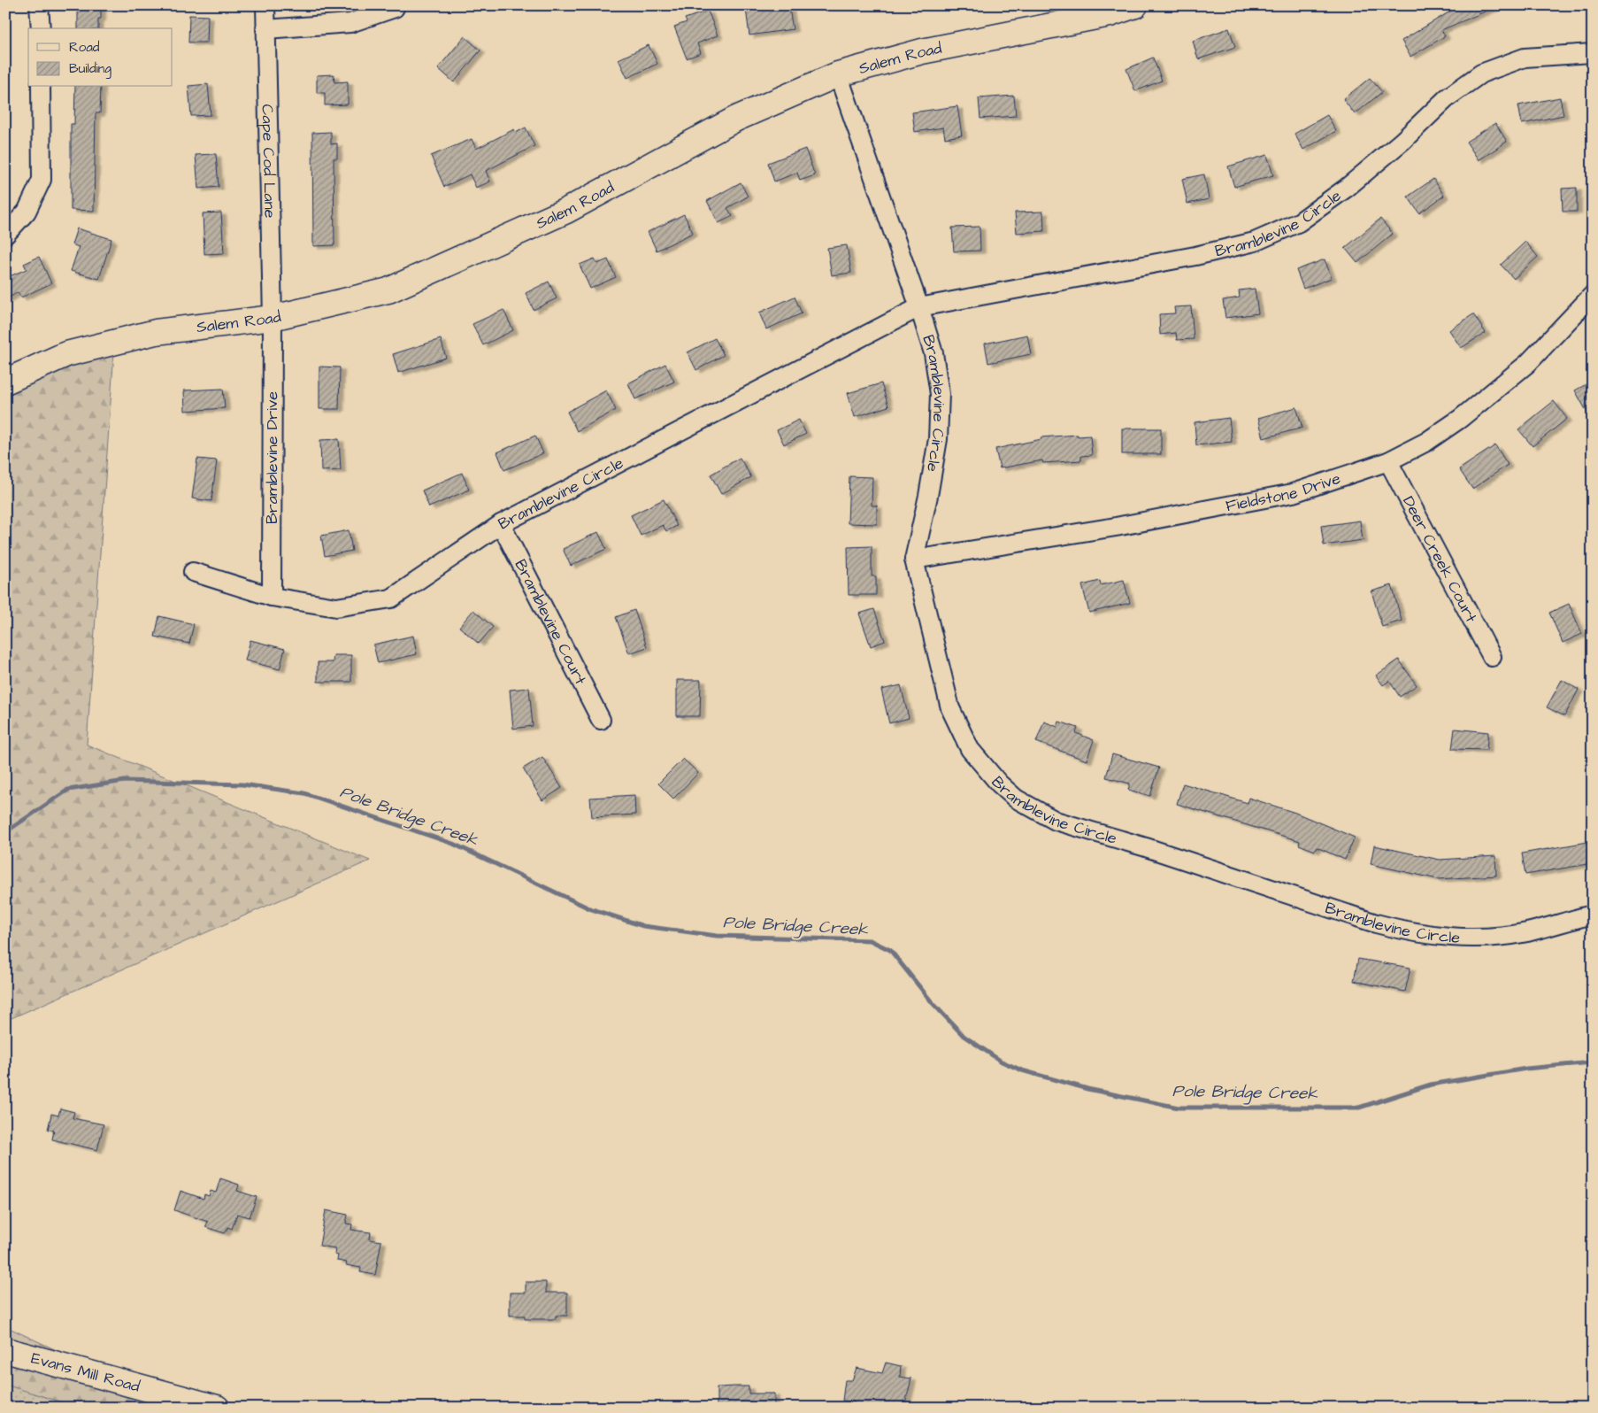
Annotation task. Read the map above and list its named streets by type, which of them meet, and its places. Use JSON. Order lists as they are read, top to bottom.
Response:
{
  "streets": {
    "street": [
      "Salem Road",
      "Cape Cod Lane",
      "Bramblevine Circle",
      "Bramblevine Drive",
      "Fieldstone Drive",
      "Deer Creek Court",
      "Bramblevine Court",
      "Evans Mill Road"
    ]
  },
  "crossings": [
    ["Salem Road", "Cape Cod Lane"],
    ["Salem Road", "Bramblevine Circle"],
    ["Salem Road", "Bramblevine Drive"],
    ["Cape Cod Lane", "Bramblevine Drive"],
    ["Bramblevine Circle", "Bramblevine Drive"],
    ["Bramblevine Circle", "Fieldstone Drive"],
    ["Bramblevine Circle", "Bramblevine Court"],
    ["Fieldstone Drive", "Deer Creek Court"]
  ],
  "water": ["Pole Bridge Creek"],
  "legend": ["Road", "Building"]
}
